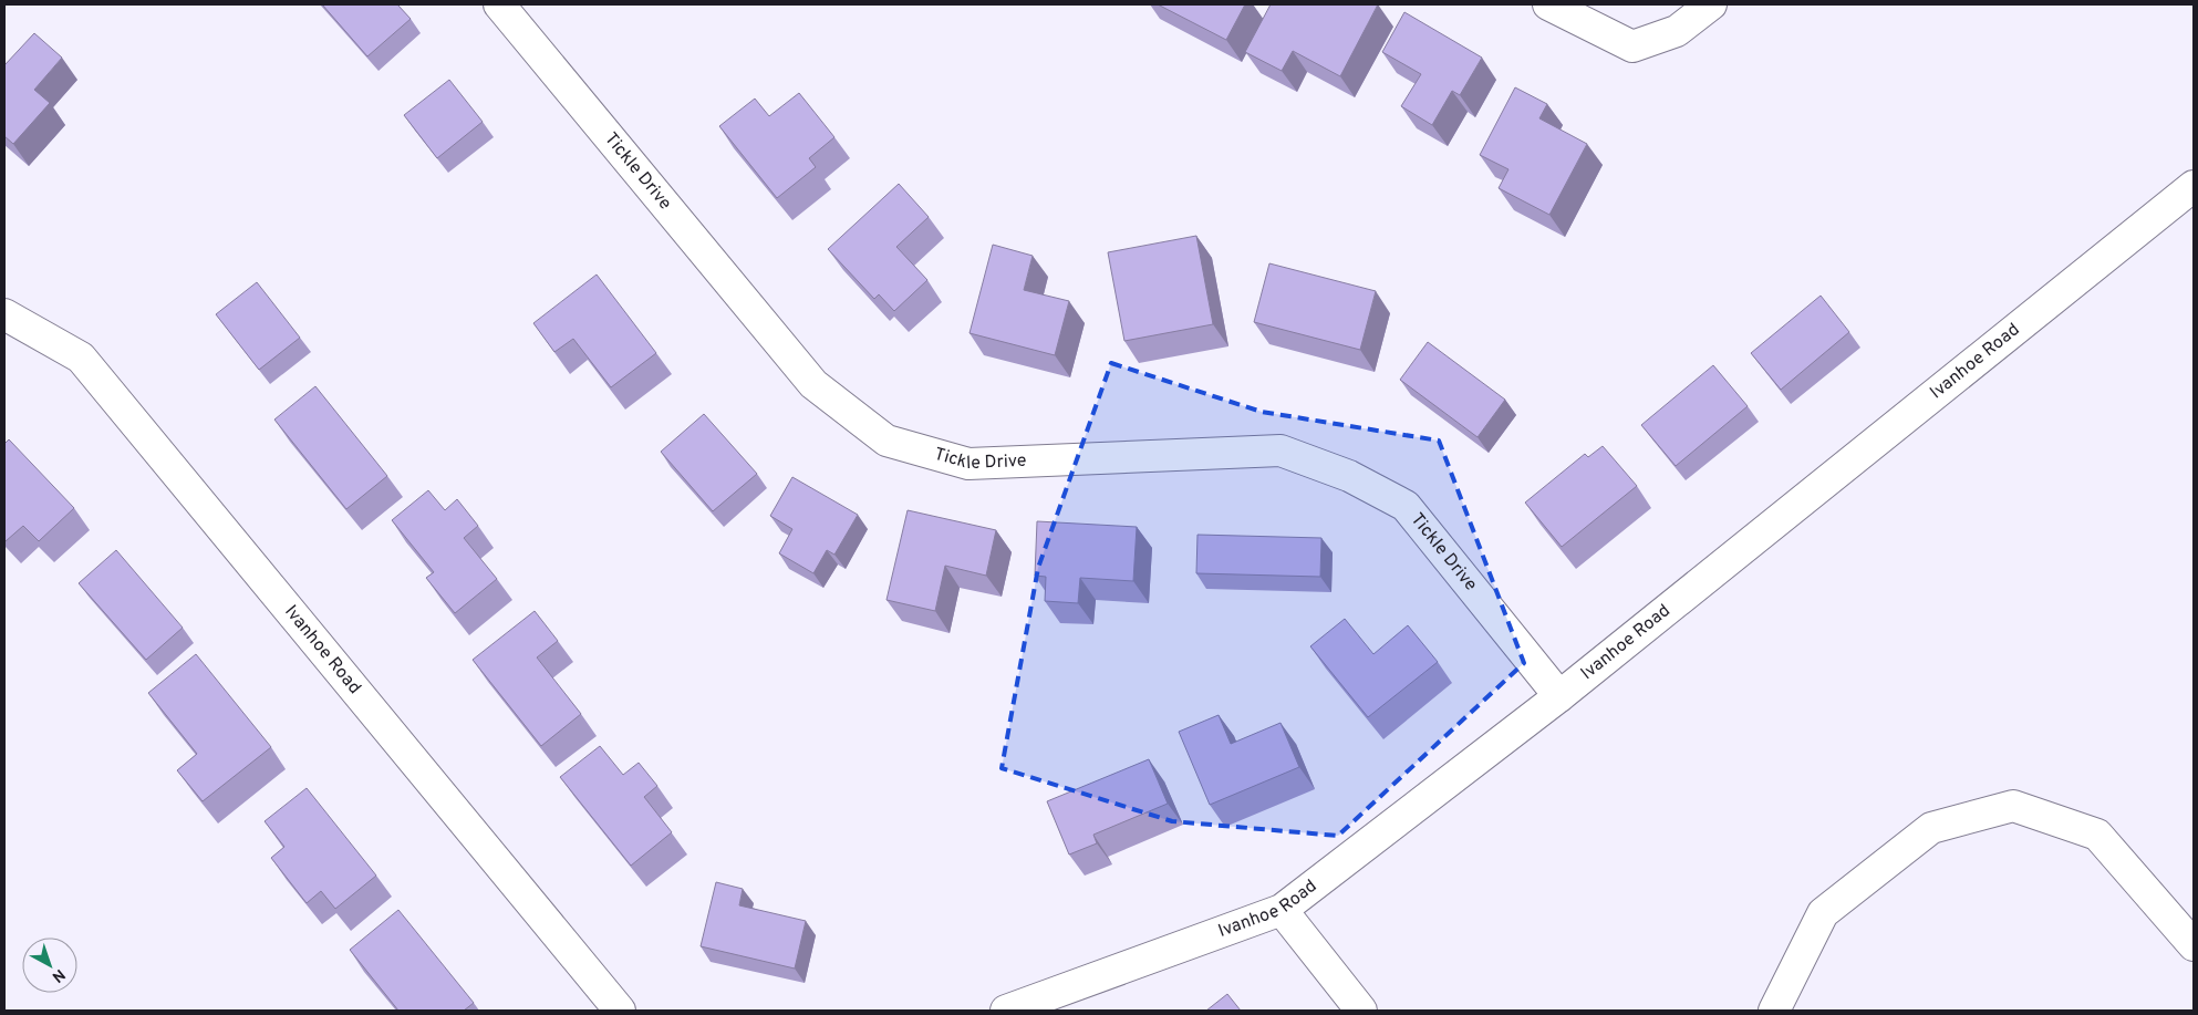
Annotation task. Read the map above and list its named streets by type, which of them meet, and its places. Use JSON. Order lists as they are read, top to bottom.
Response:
{
  "streets": {
    "street": ["Tickle Drive", "Ivanhoe Road"]
  },
  "crossings": [
    ["Tickle Drive", "Ivanhoe Road"]
  ],
  "north": "bottom right"
}
